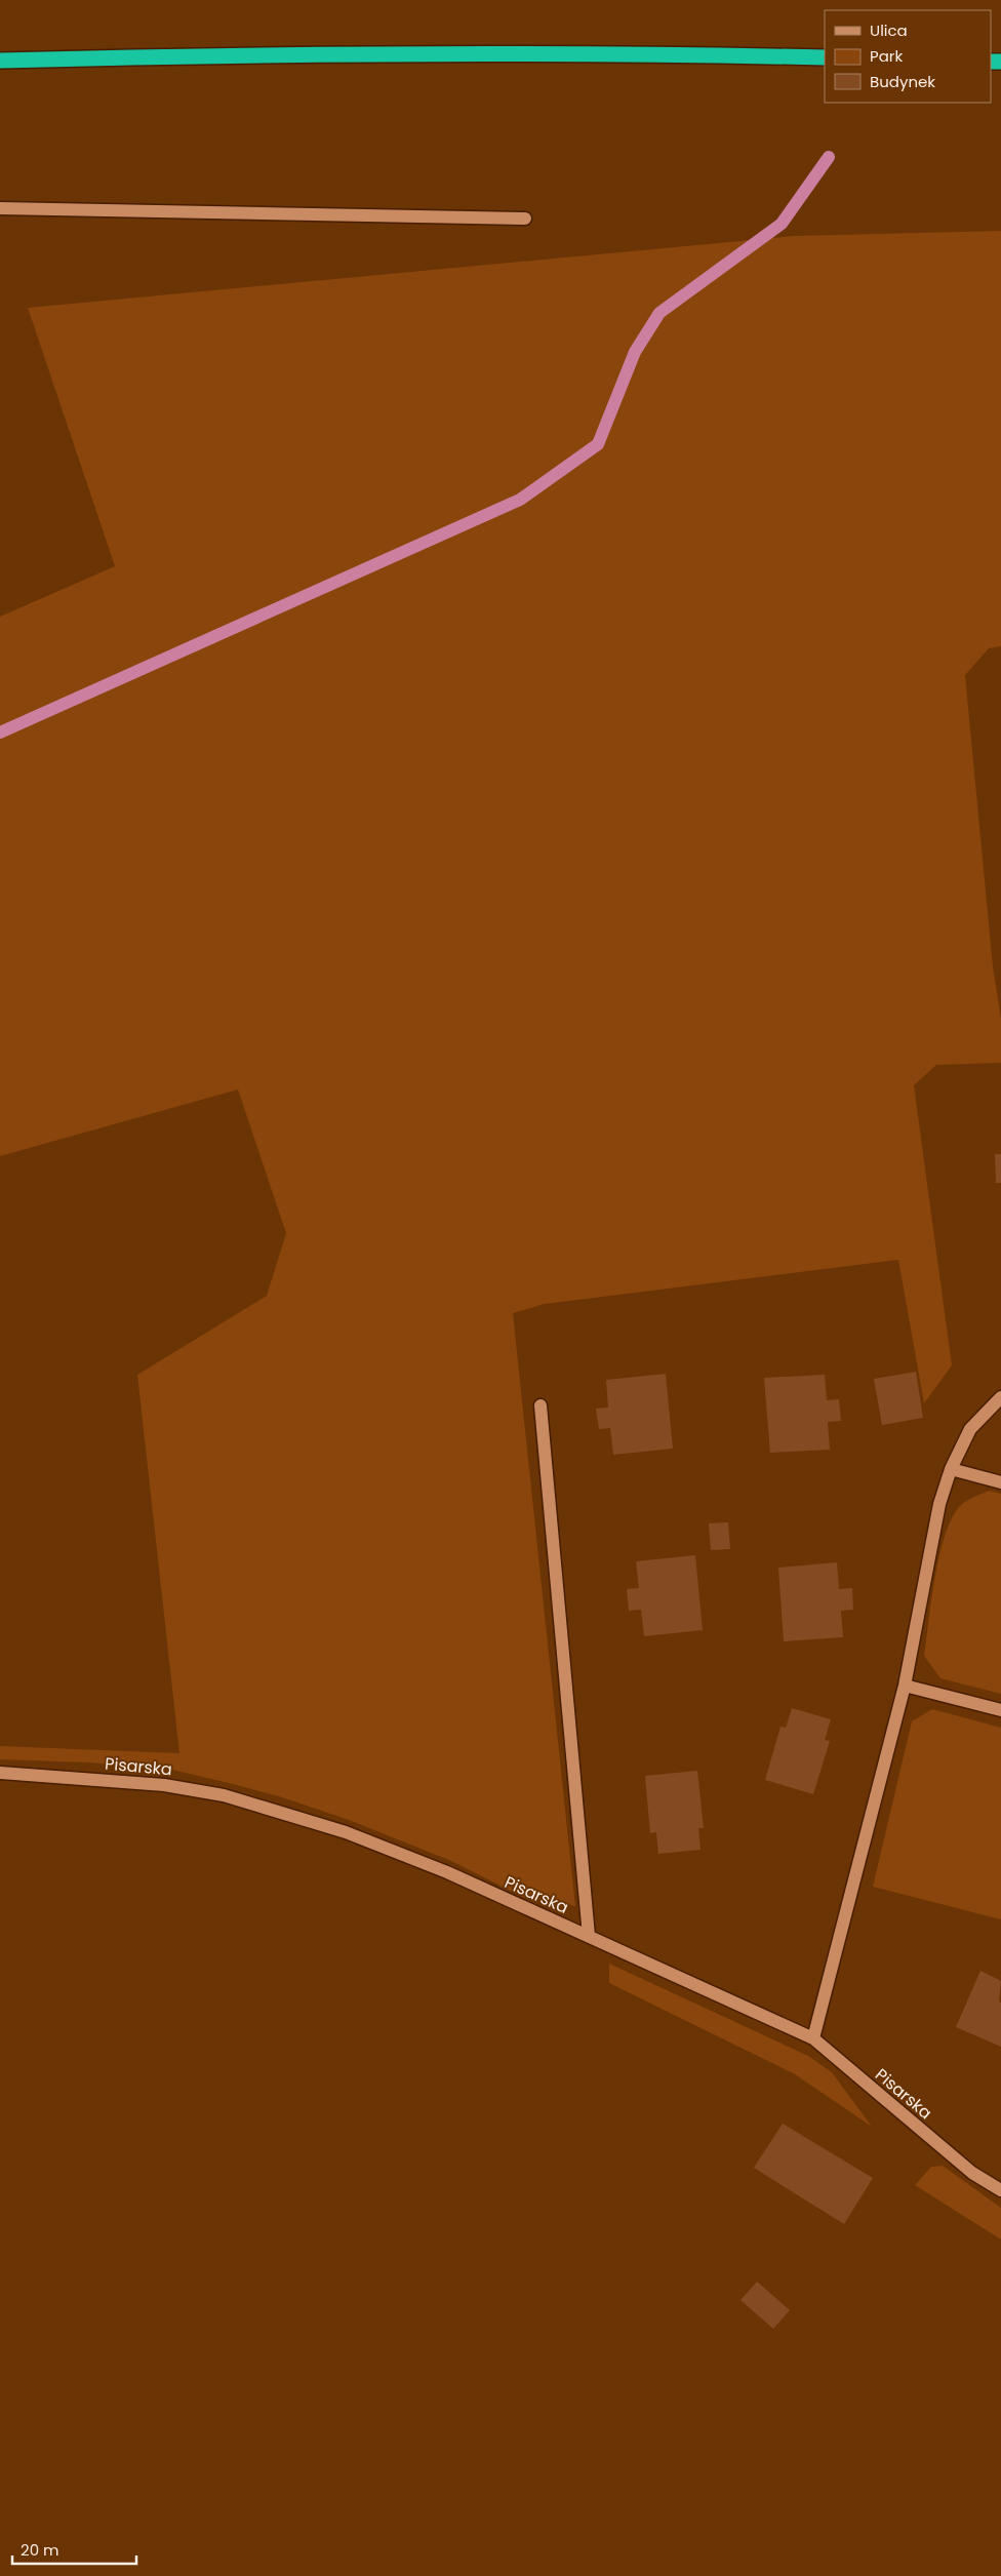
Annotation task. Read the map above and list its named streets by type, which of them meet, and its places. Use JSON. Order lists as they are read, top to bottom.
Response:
{
  "streets": {
    "street": ["Pisarska"]
  },
  "legend": ["Ulica", "Park", "Budynek"],
  "scale_bar": "20 m"
}
